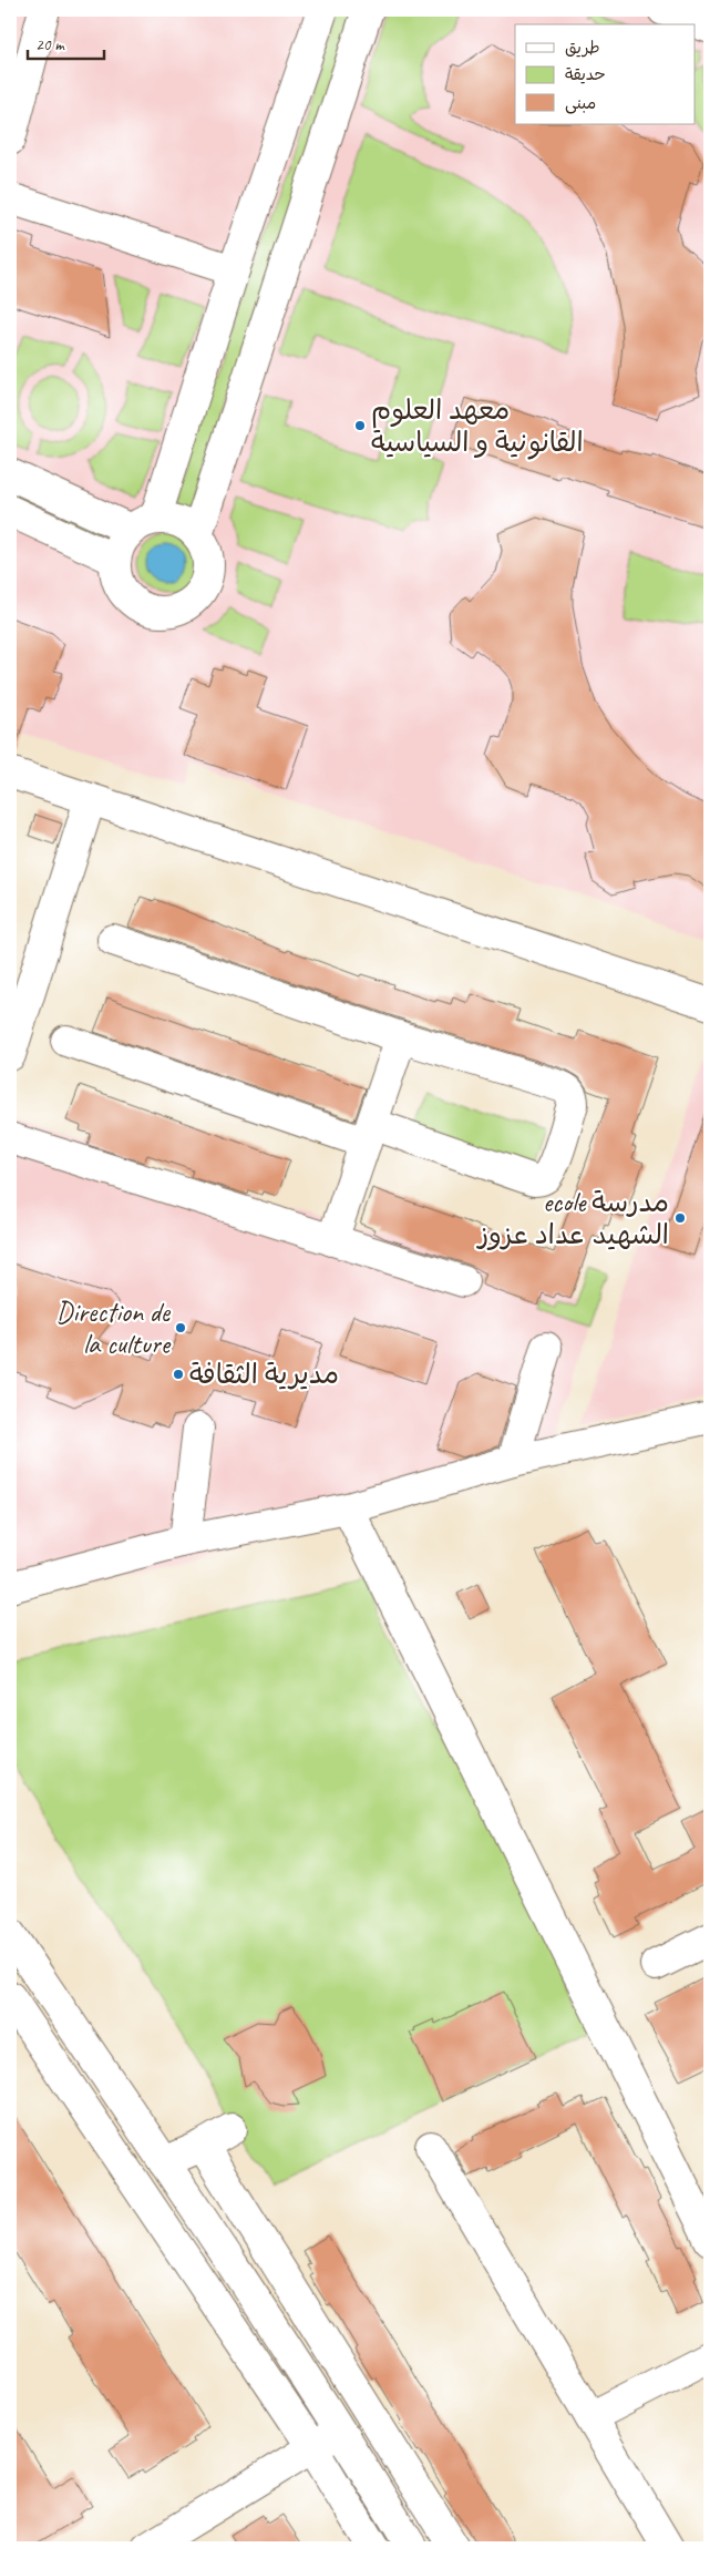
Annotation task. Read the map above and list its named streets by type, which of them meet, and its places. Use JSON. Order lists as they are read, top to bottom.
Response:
{
  "places": [
    "معهد العلوم القانونية و السياسية",
    "ecole مدرسة الشهيد عداد عزوز",
    "Direction de la culture",
    "مديرية الثقافة"
  ],
  "legend": ["طريق", "حديقة", "مبنى"],
  "scale_bar": "20 m"
}
